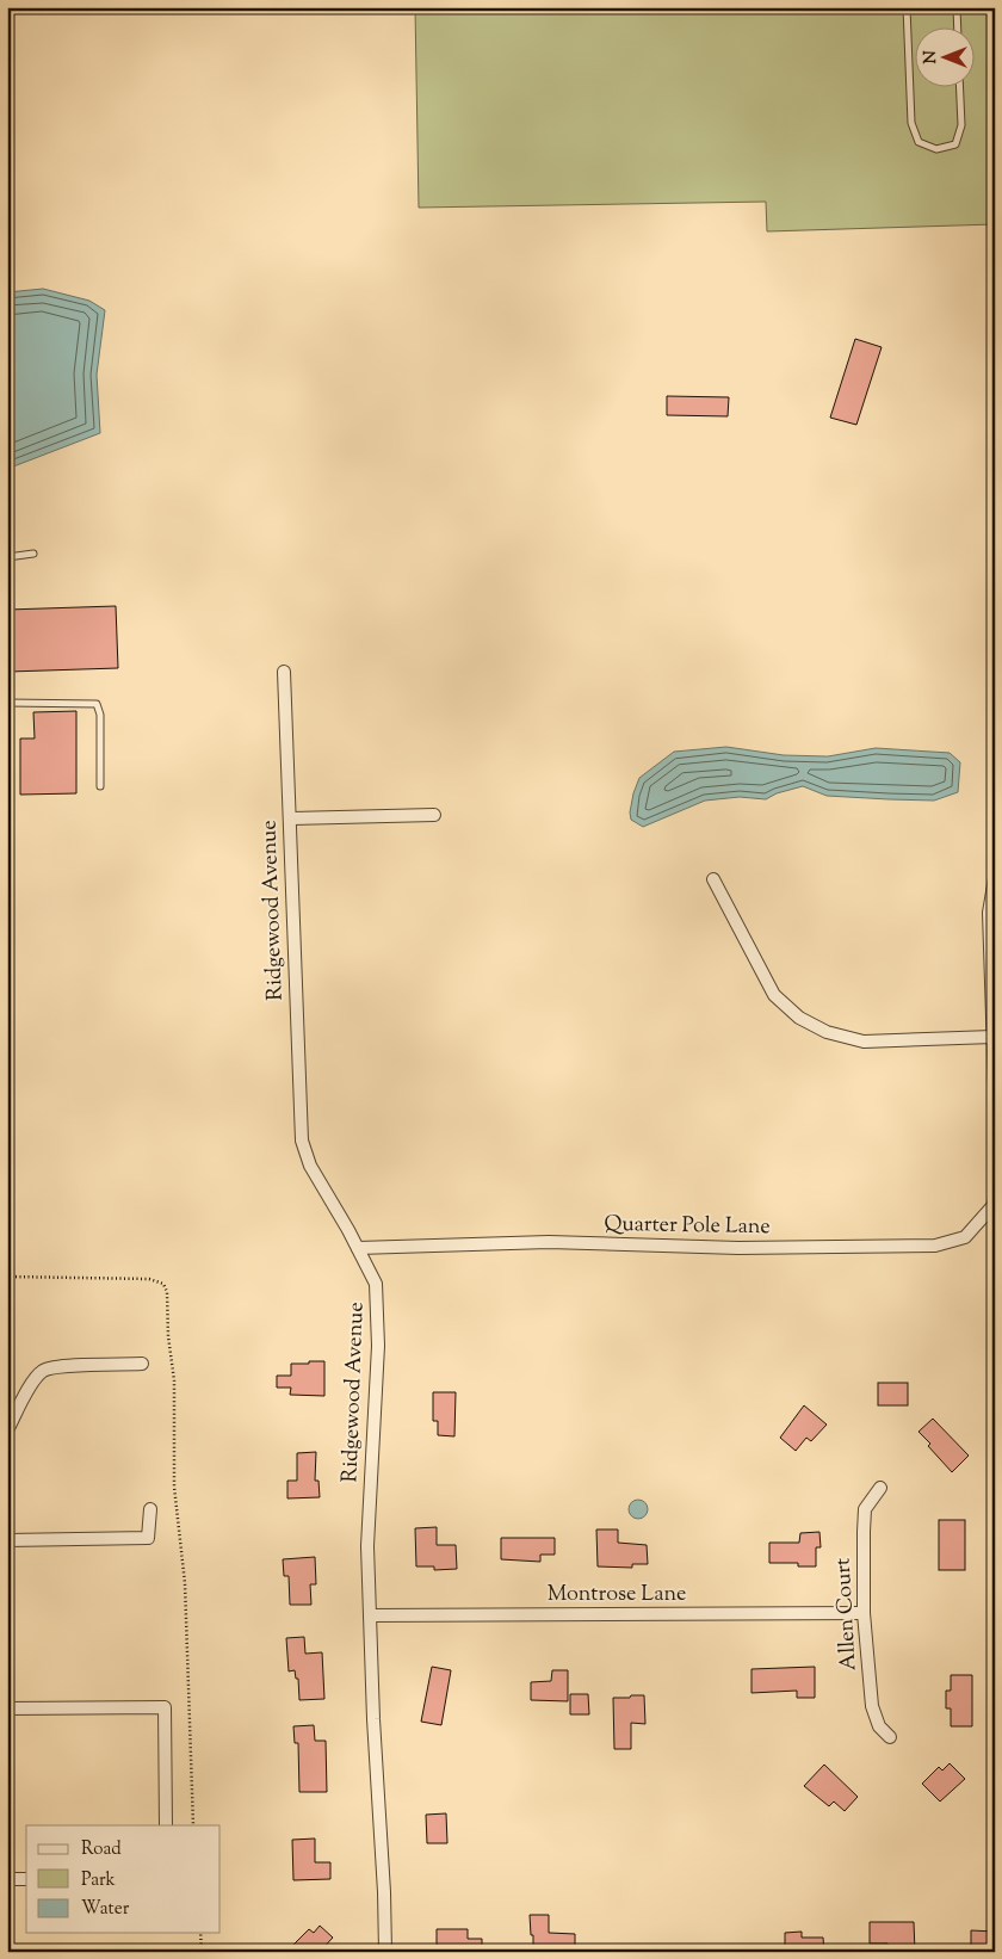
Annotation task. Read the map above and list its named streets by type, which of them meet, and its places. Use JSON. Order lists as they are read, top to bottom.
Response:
{
  "streets": {
    "street": [
      "Ridgewood Avenue",
      "Quarter Pole Lane",
      "Montrose Lane",
      "Allen Court"
    ]
  },
  "crossings": [
    ["Ridgewood Avenue", "Quarter Pole Lane"],
    ["Ridgewood Avenue", "Montrose Lane"],
    ["Montrose Lane", "Allen Court"]
  ],
  "legend": ["Road", "Park", "Water"],
  "north": "left"
}
